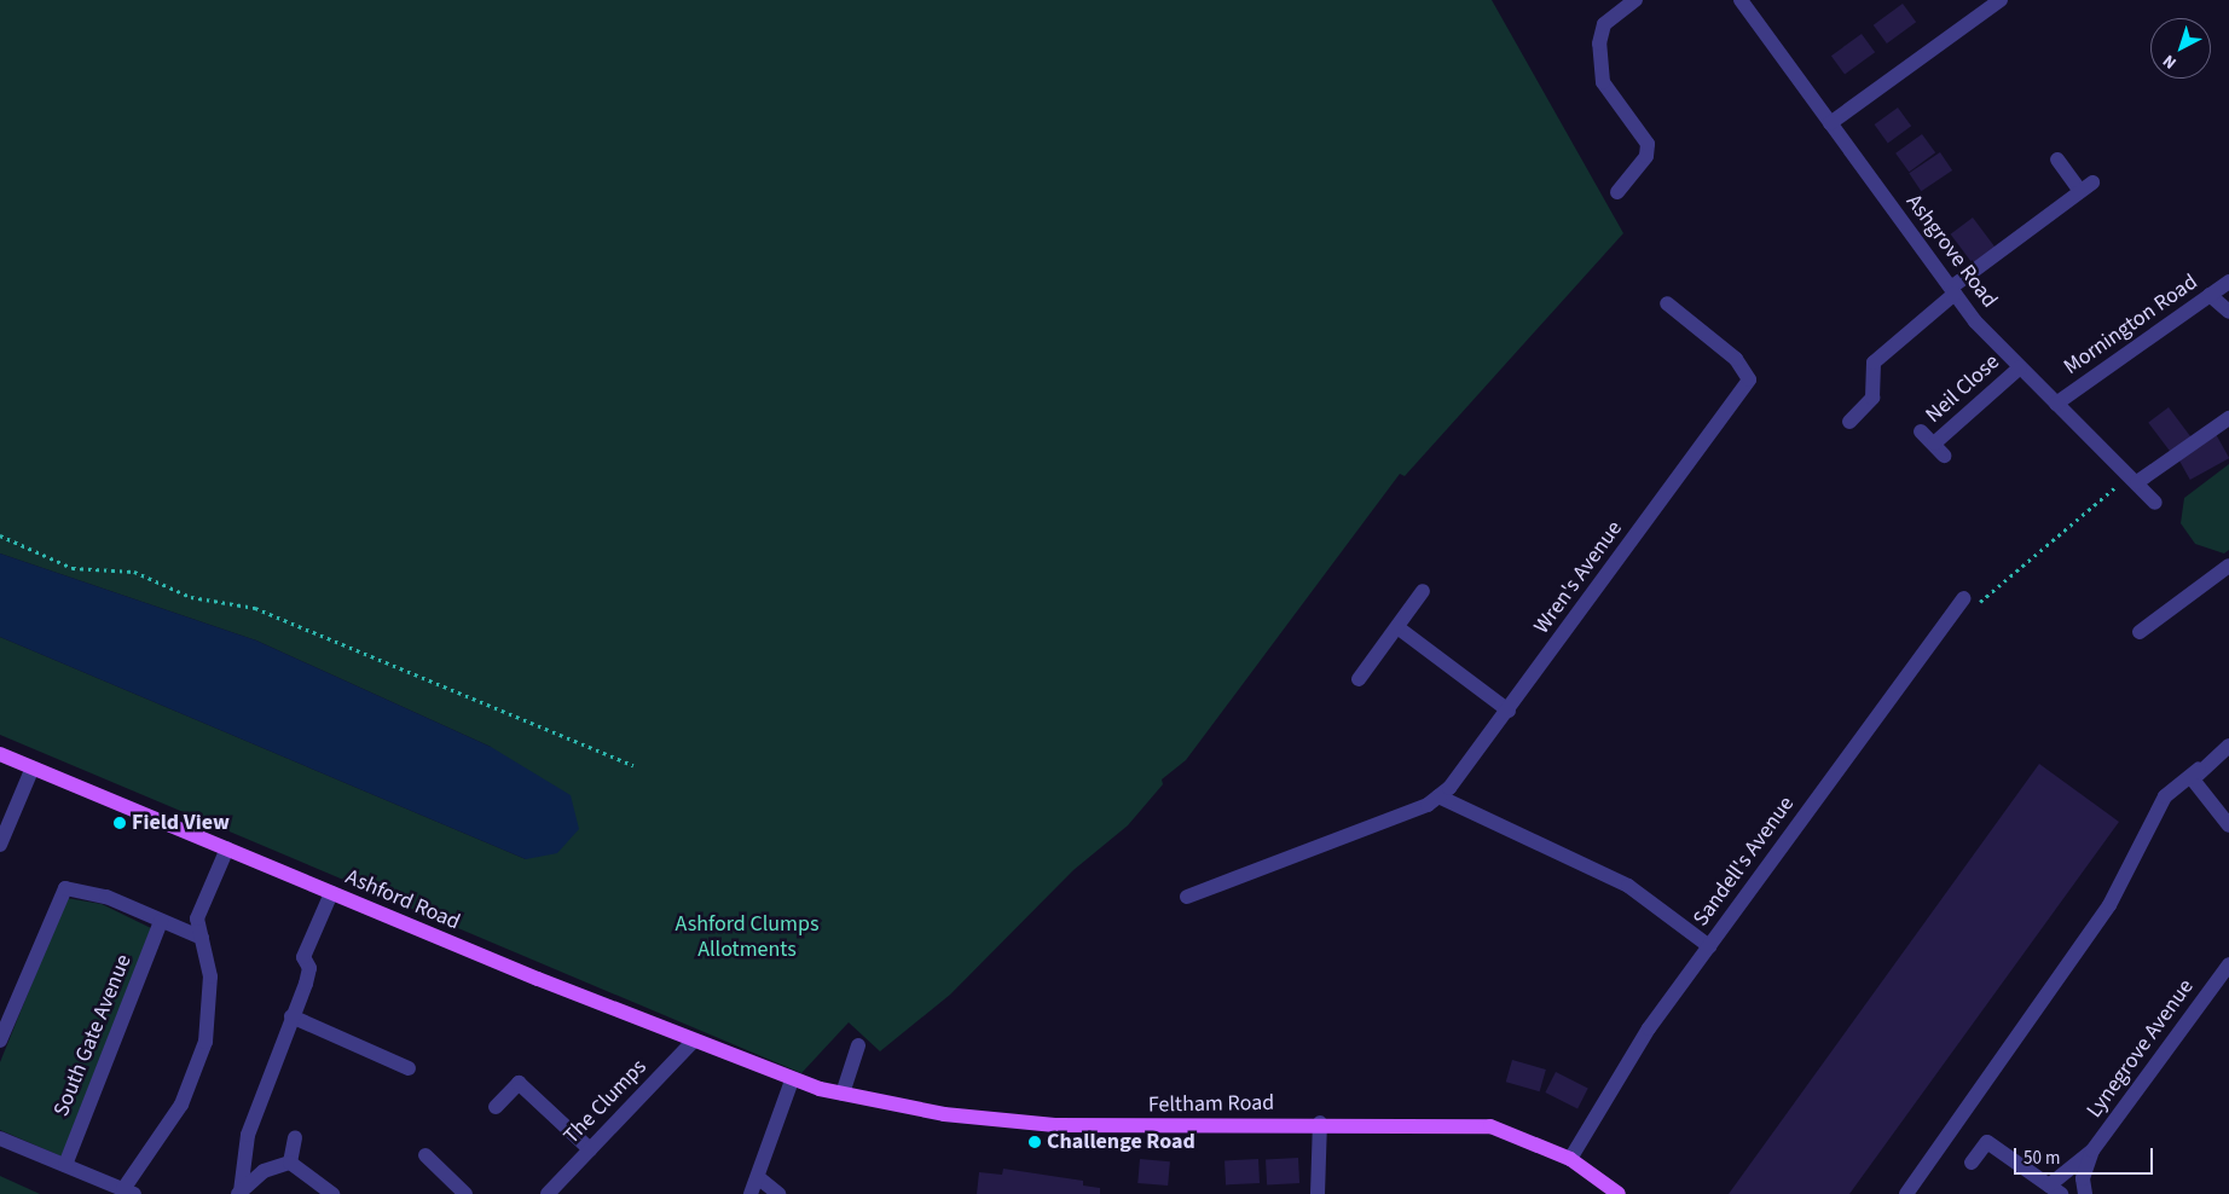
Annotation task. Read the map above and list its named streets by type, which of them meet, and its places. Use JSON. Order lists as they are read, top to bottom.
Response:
{
  "streets": {
    "main road": ["Ashford Road", "Feltham Road"],
    "street": [
      "Ashgrove Road",
      "Mornington Road",
      "Neil Close",
      "Wren's Avenue",
      "Sandell's Avenue",
      "South Gate Avenue",
      "Lynegrove Avenue",
      "The Clumps"
    ]
  },
  "crossings": [
    ["Ashgrove Road", "Mornington Road"],
    ["Ashgrove Road", "Neil Close"],
    ["Sandell's Avenue", "Feltham Road"],
    ["Ashford Road", "The Clumps"],
    ["Ashford Road", "Feltham Road"]
  ],
  "parks": ["Ashford Clumps Allotments"],
  "places": ["Field View", "Challenge Road"],
  "scale_bar": "50 m",
  "north": "bottom left"
}
